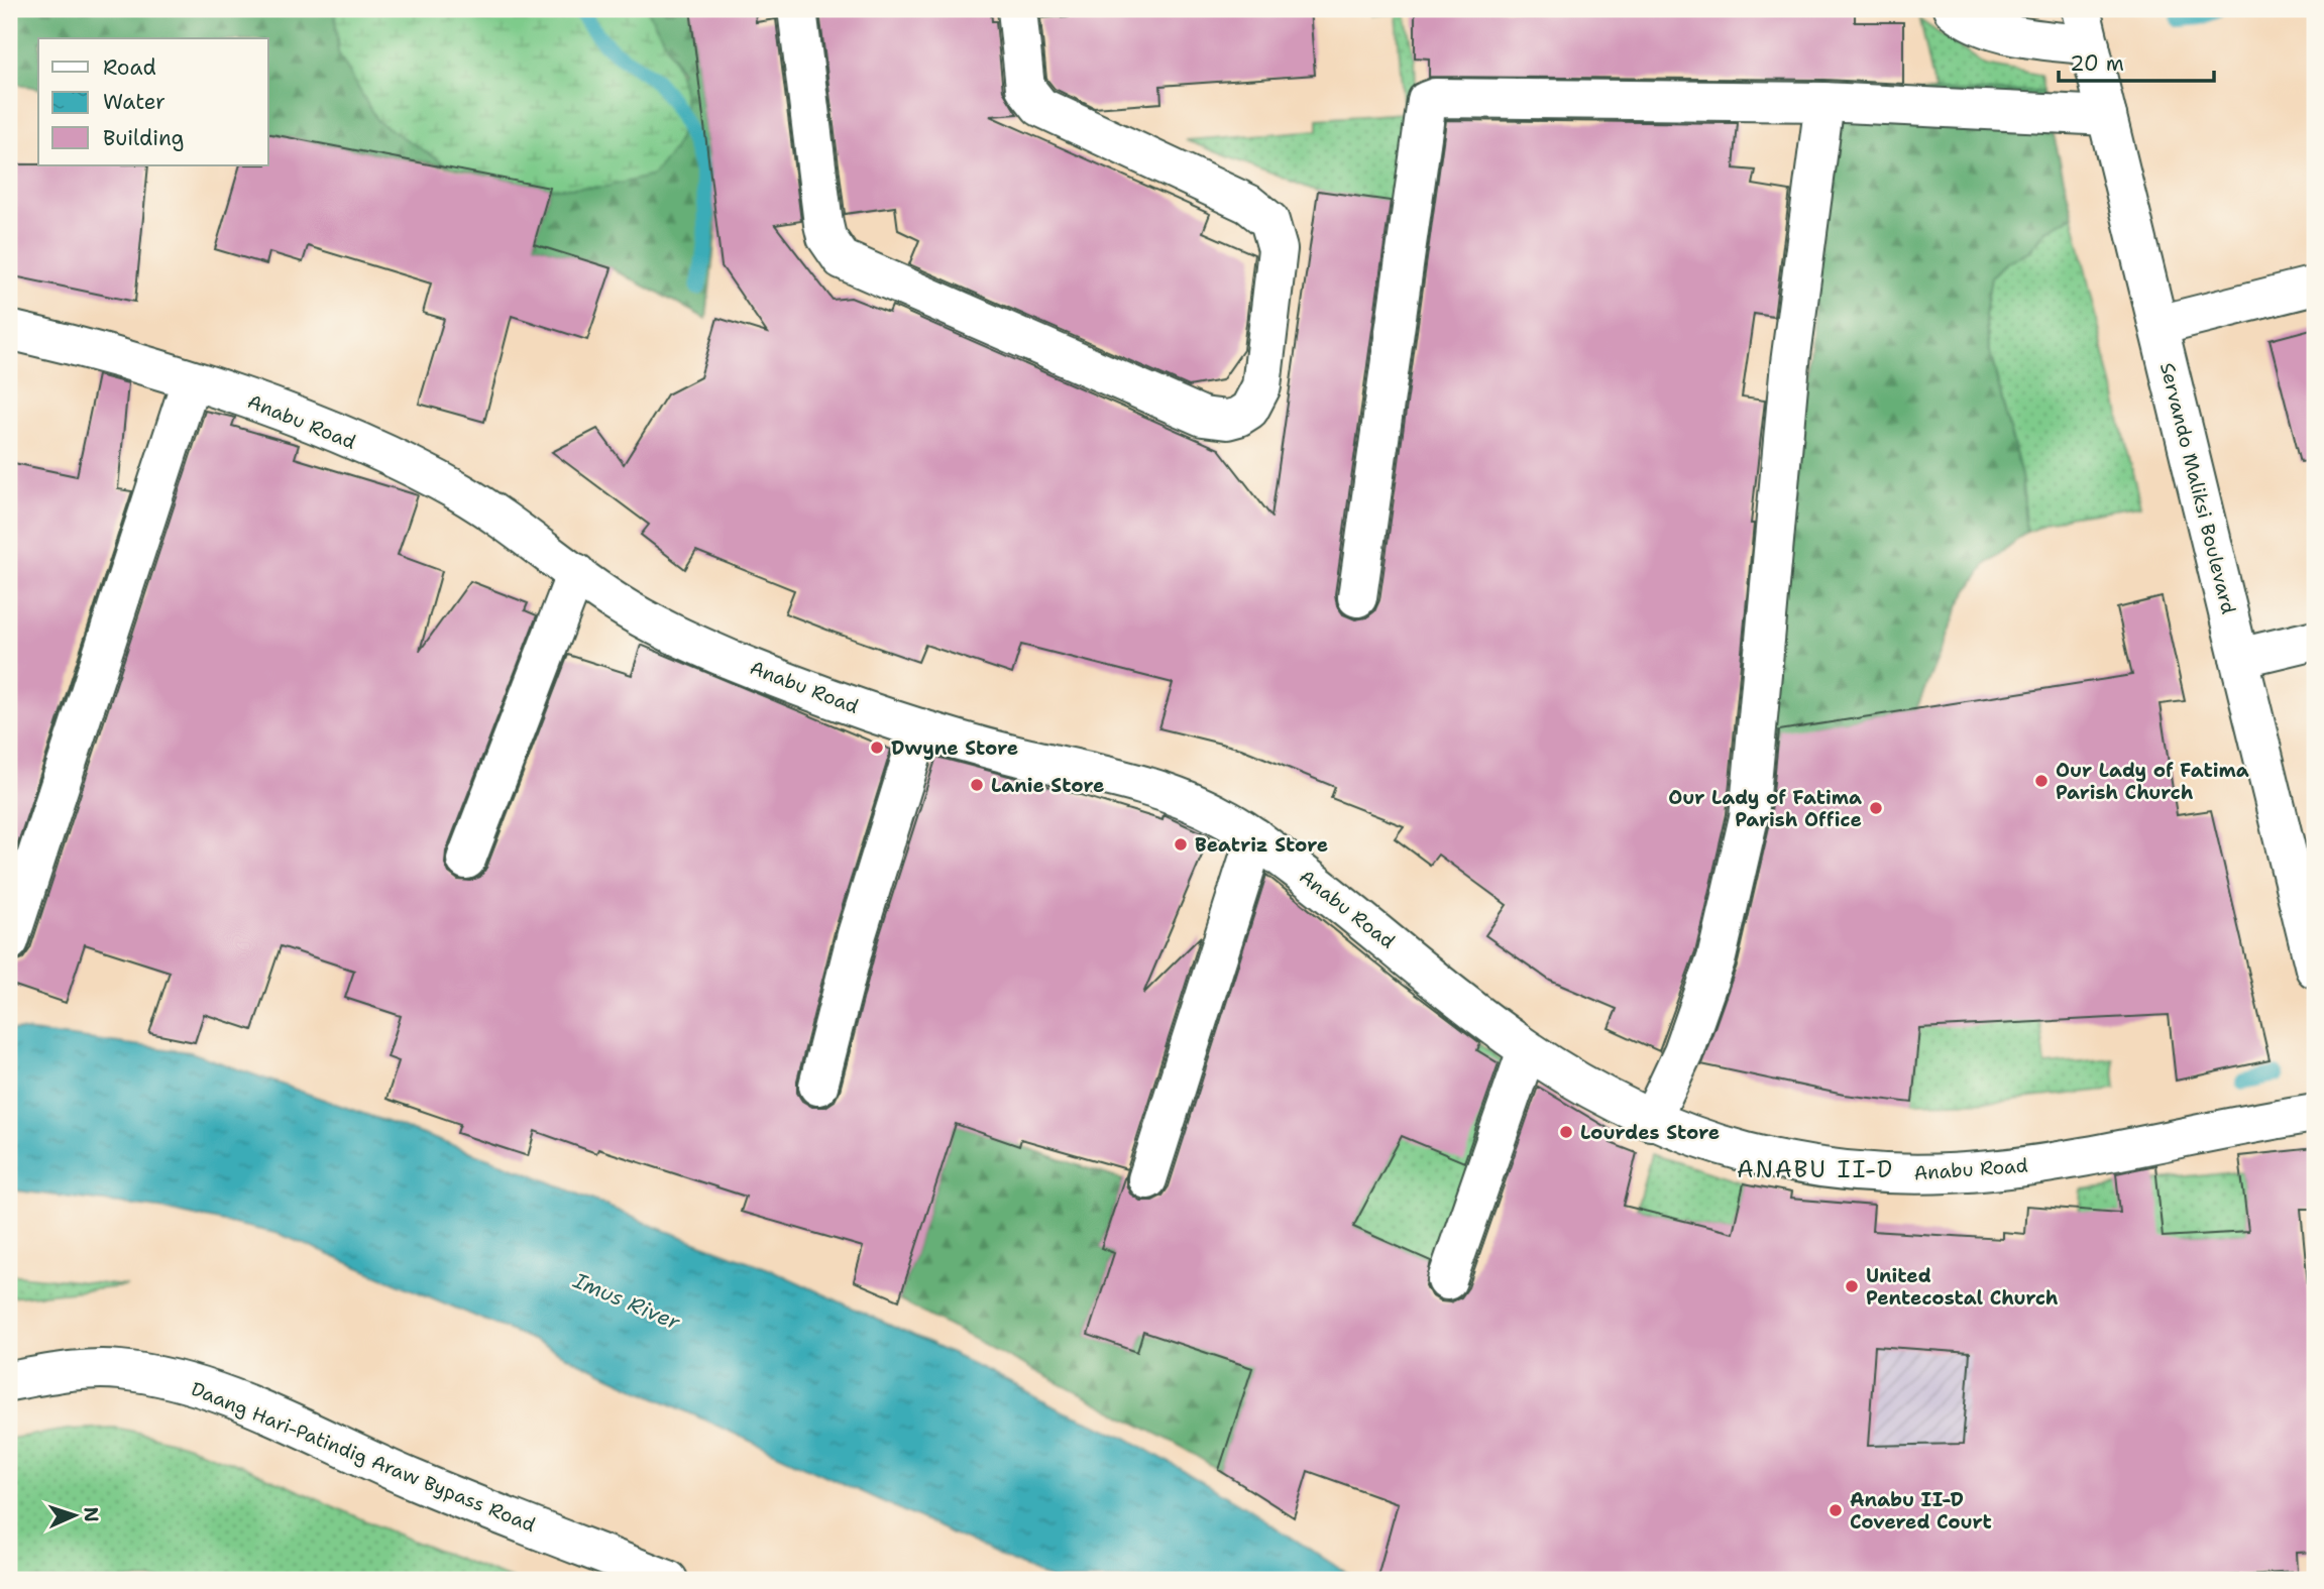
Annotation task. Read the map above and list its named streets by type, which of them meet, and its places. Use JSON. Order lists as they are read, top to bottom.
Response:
{
  "streets": {
    "street": ["Anabu Road", "Servando Maliksi Boulevard", "Daang Hari-Patindig Araw Bypass Road"]
  },
  "districts": ["ANABU II-D"],
  "water": ["Imus River"],
  "places": [
    "Dwyne Store",
    "Our Lady of Fatima Parish Church",
    "Lanie Store",
    "Our Lady of Fatima Parish Office",
    "Beatriz Store",
    "Lourdes Store",
    "United Pentecostal Church",
    "Anabu II-D Covered Court"
  ],
  "legend": ["Road", "Water", "Building"],
  "scale_bar": "20 m",
  "north": "right"
}
